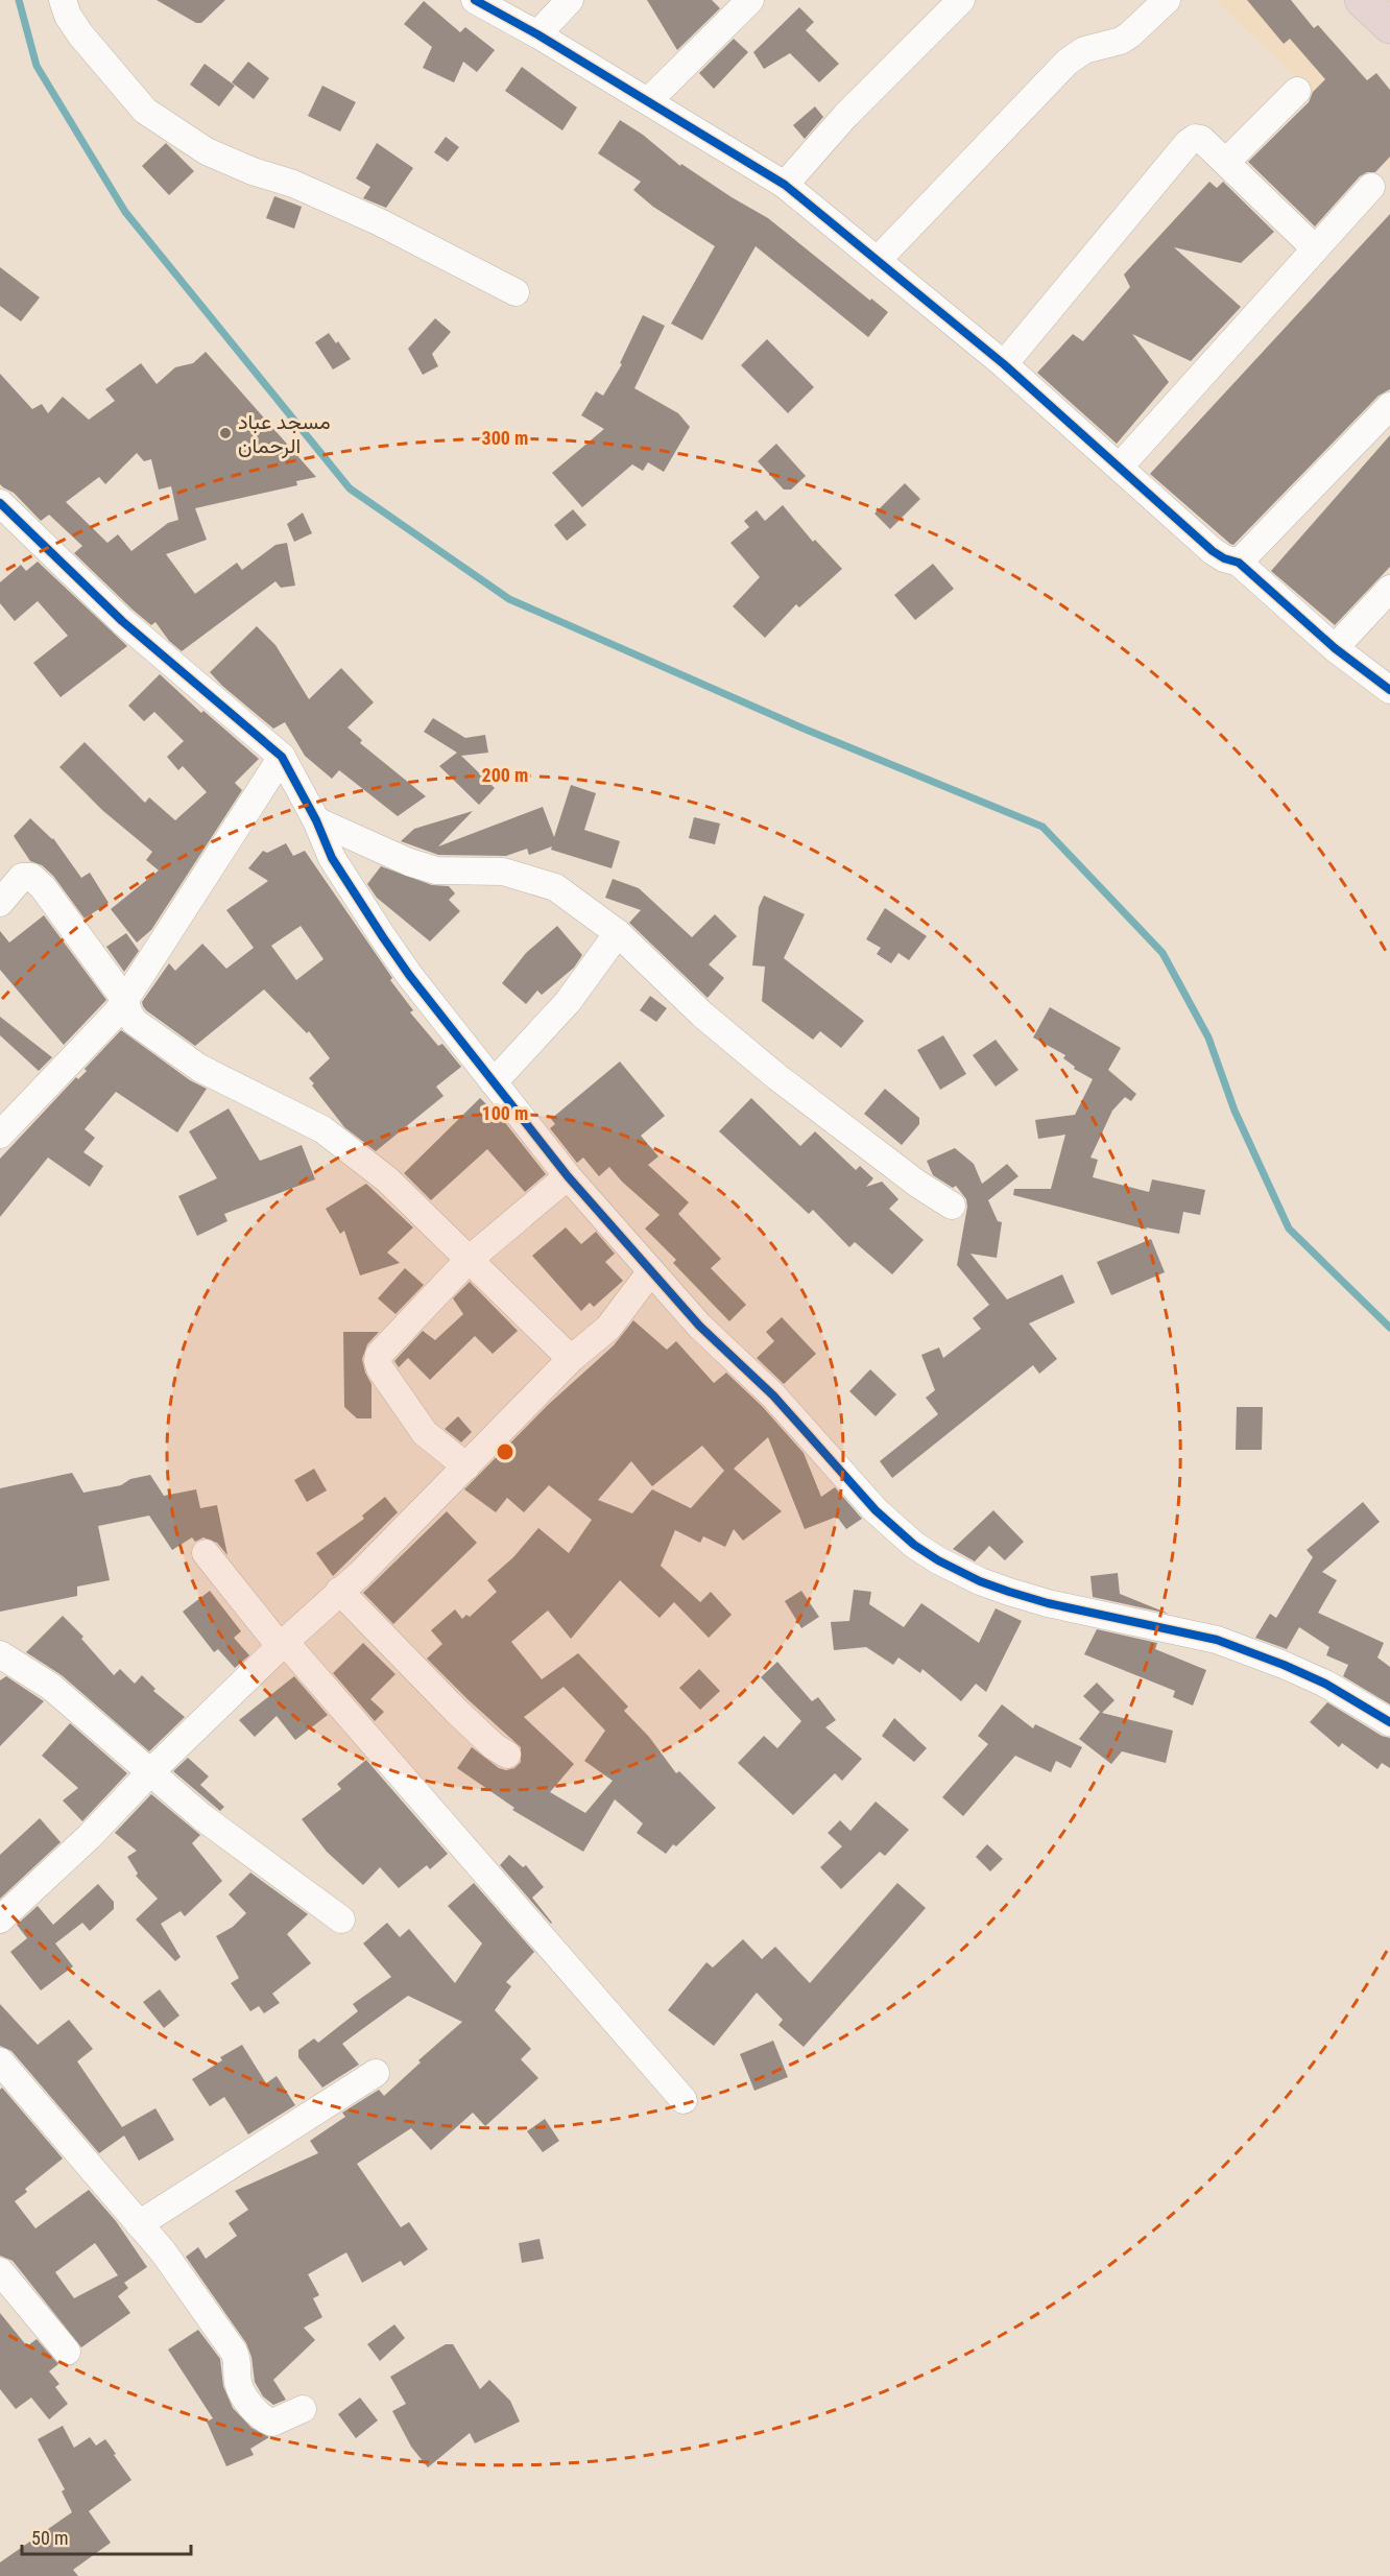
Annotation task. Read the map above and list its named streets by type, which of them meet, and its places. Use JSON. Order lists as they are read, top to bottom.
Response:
{
  "places": ["مسجد عباد الرحمان"],
  "scale_bar": "50 m",
  "rings": ["300 m", "200 m", "100 m"]
}
